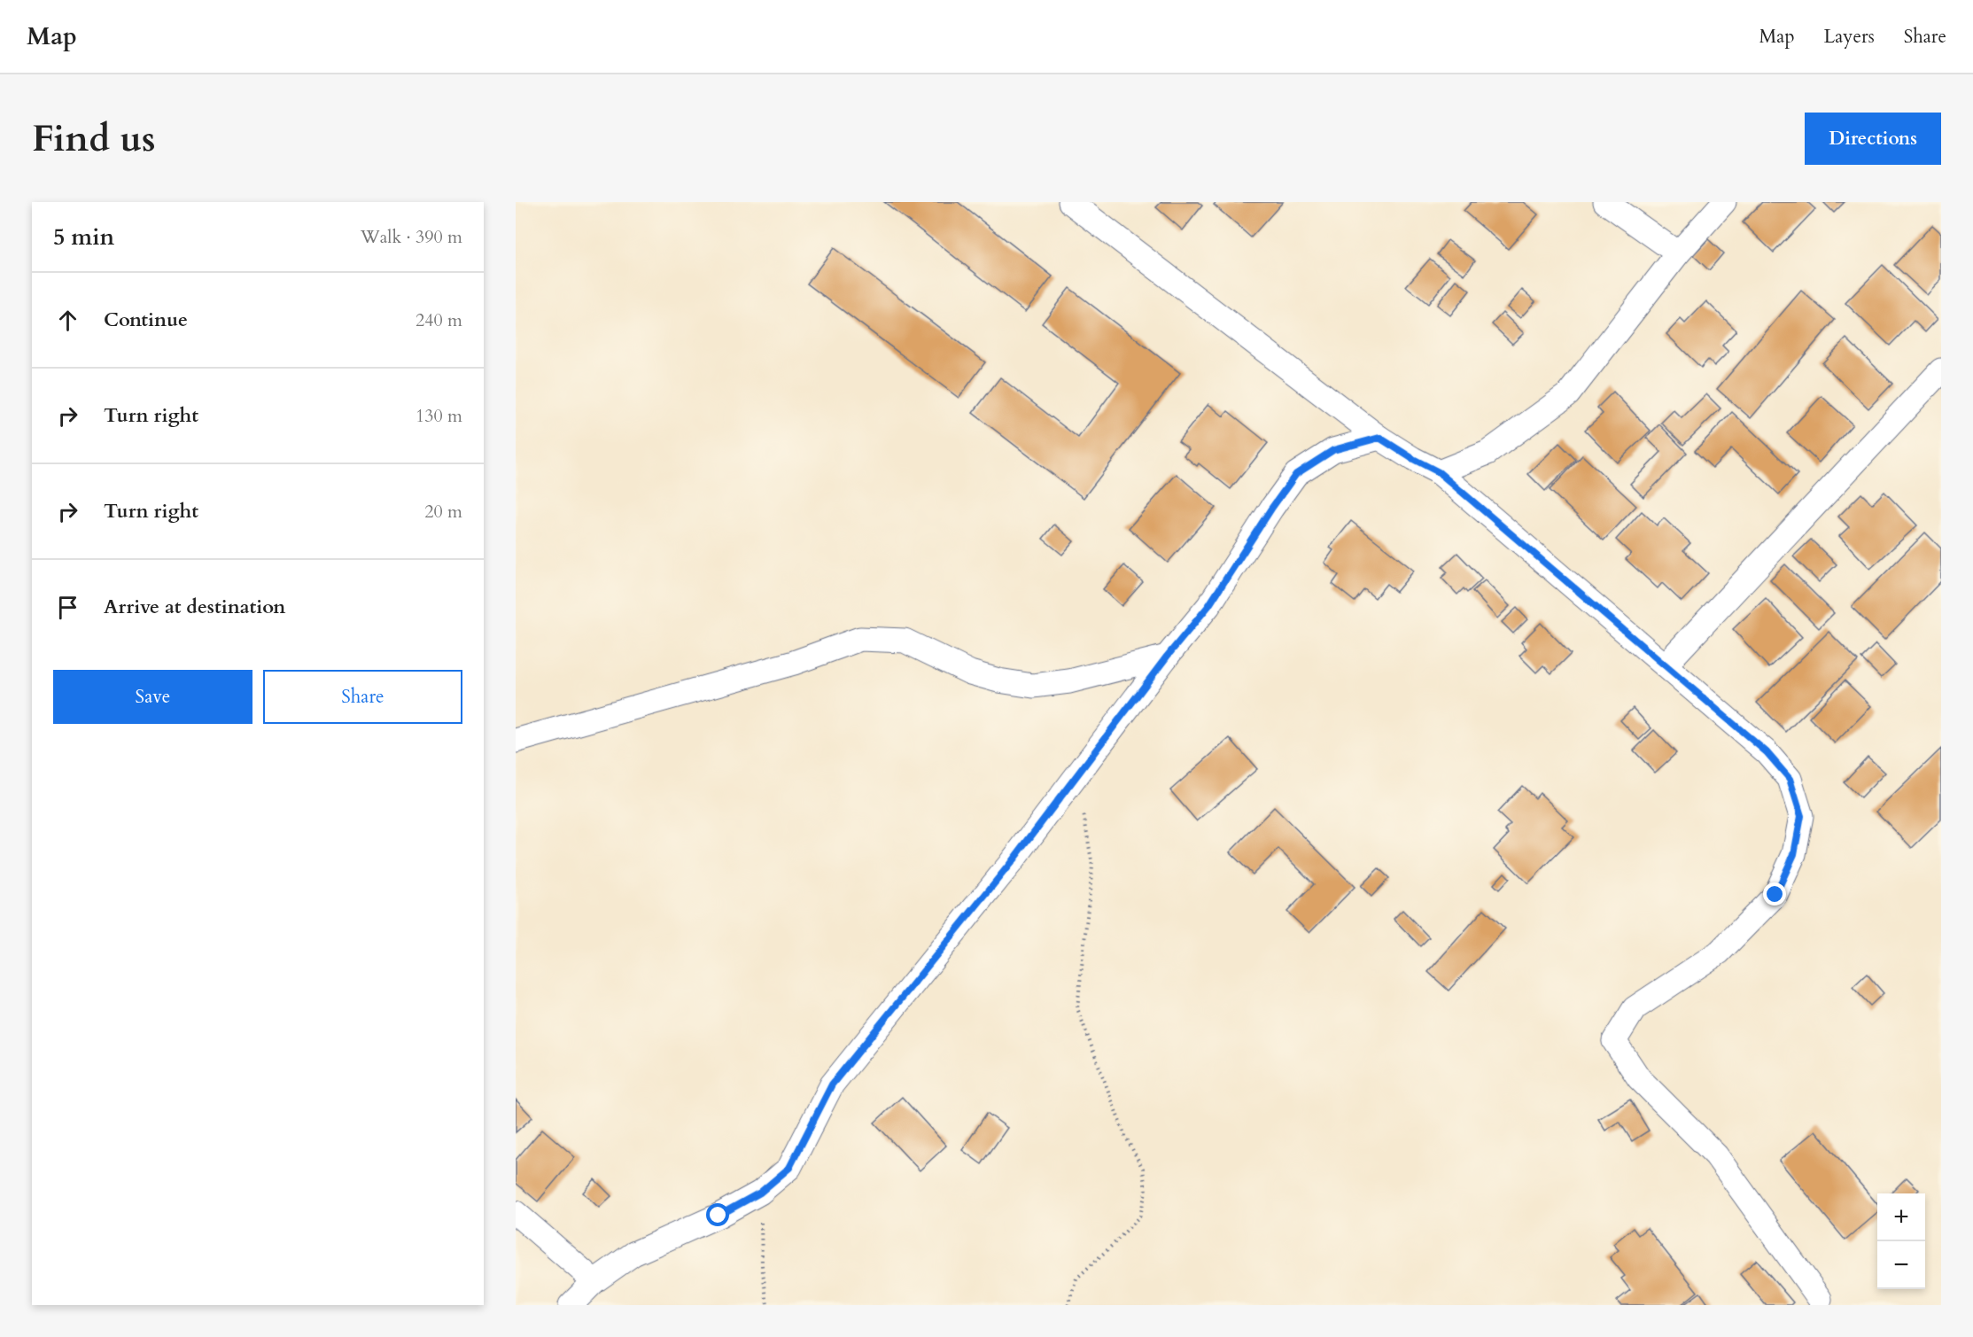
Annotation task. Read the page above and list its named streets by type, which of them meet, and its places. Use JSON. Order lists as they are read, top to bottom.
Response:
{
  "page": {
    "header": "Map",
    "nav": ["Map", "Layers", "Share"],
    "buttons": [
      "Directions",
      ["Save", "Share"]
    ],
    "title": "Find us",
    "heading": ["5 min", "Walk · 390 m"],
    "list": [
      ["Continue", "240 m"],
      ["Turn right", "130 m"],
      ["Turn right", "20 m"],
      "Arrive at destination"
    ],
    "map_buttons": ["+", "−"]
  }
}
